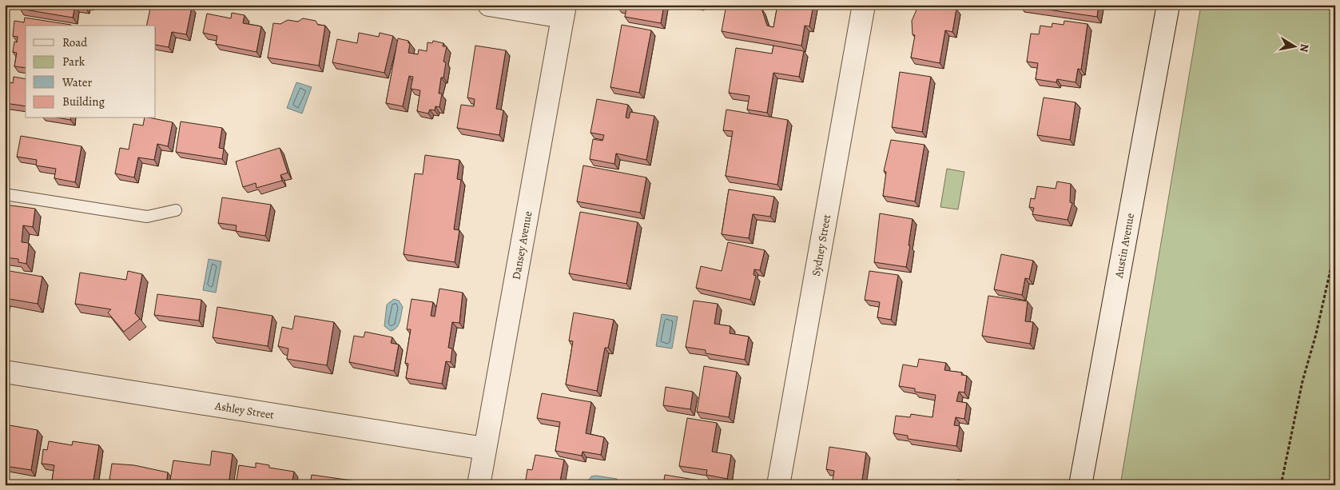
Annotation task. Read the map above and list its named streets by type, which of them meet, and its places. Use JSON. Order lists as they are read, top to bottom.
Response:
{
  "streets": {
    "street": [
      "Dansey Avenue",
      "Sydney Street",
      "Austin Avenue",
      "Ashley Street"
    ]
  },
  "crossings": [
    ["Dansey Avenue", "Ashley Street"]
  ],
  "legend": [
    "Road",
    "Park",
    "Water",
    "Building"
  ],
  "north": "right"
}
